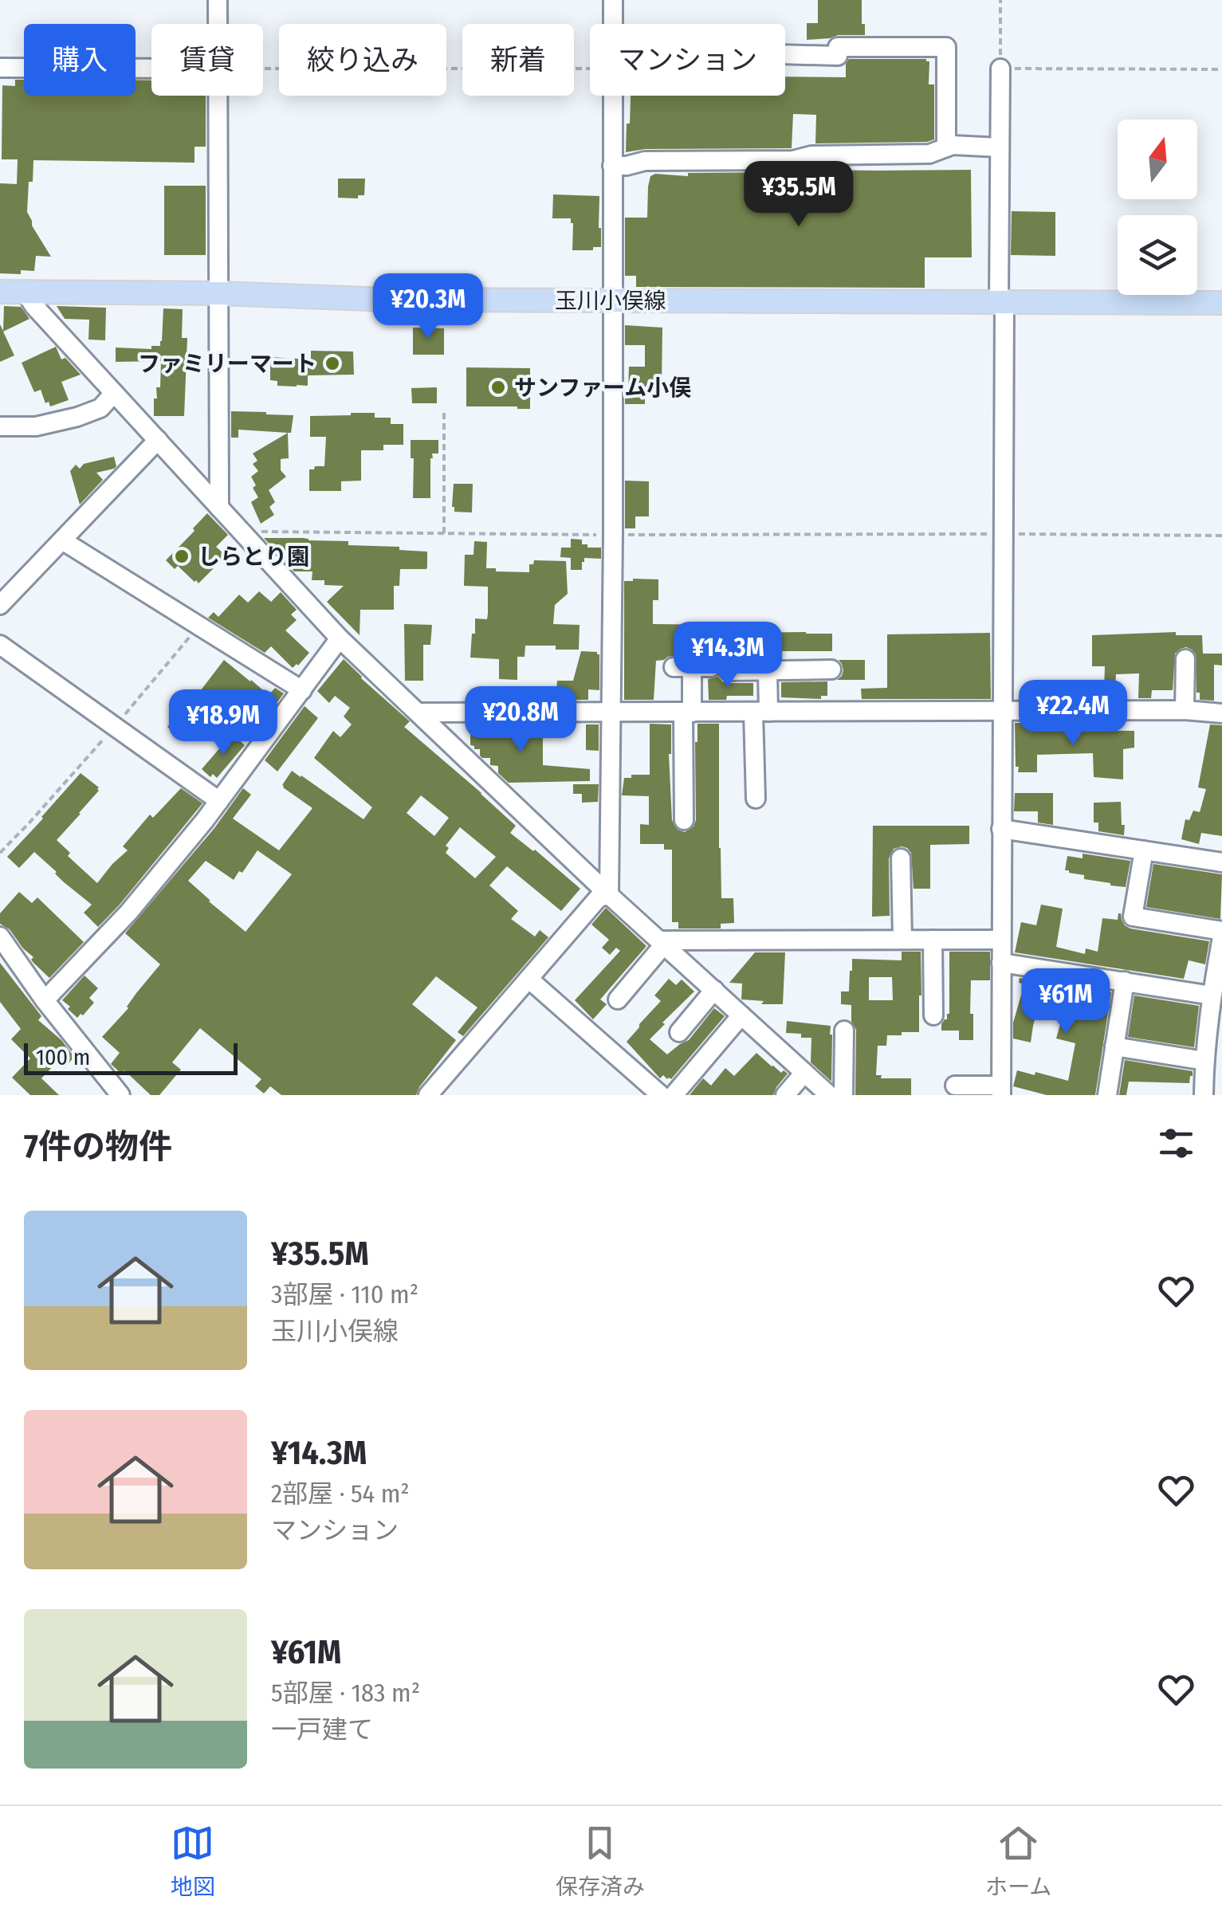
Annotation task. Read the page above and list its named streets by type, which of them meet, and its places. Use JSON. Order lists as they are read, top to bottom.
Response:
{
  "streets": {
    "main road": ["玉川小俣線"]
  },
  "places": ["ファミリーマート", "サンファーム小俣", "しらとり園"],
  "scale_bar": "100 m",
  "north": "top",
  "page": {
    "chip": [
      "購入",
      "賃貸",
      "絞り込み",
      "新着",
      "マンション"
    ],
    "price": [
      "¥35.5M",
      "¥20.3M",
      "¥14.3M",
      "¥22.4M",
      "¥20.8M",
      "¥18.9M",
      "¥61M"
    ],
    "scale": "100 m",
    "heading": "7件の物件",
    "list": [
      {
        "name": "¥35.5M",
        "note": "3部屋 · 110 m² · 玉川小俣線"
      },
      {
        "name": "¥14.3M",
        "note": "2部屋 · 54 m² · マンション"
      },
      {
        "name": "¥61M",
        "note": "5部屋 · 183 m² · 一戸建て"
      }
    ],
    "tabs": ["地図", "保存済み", "ホーム"]
  }
}
